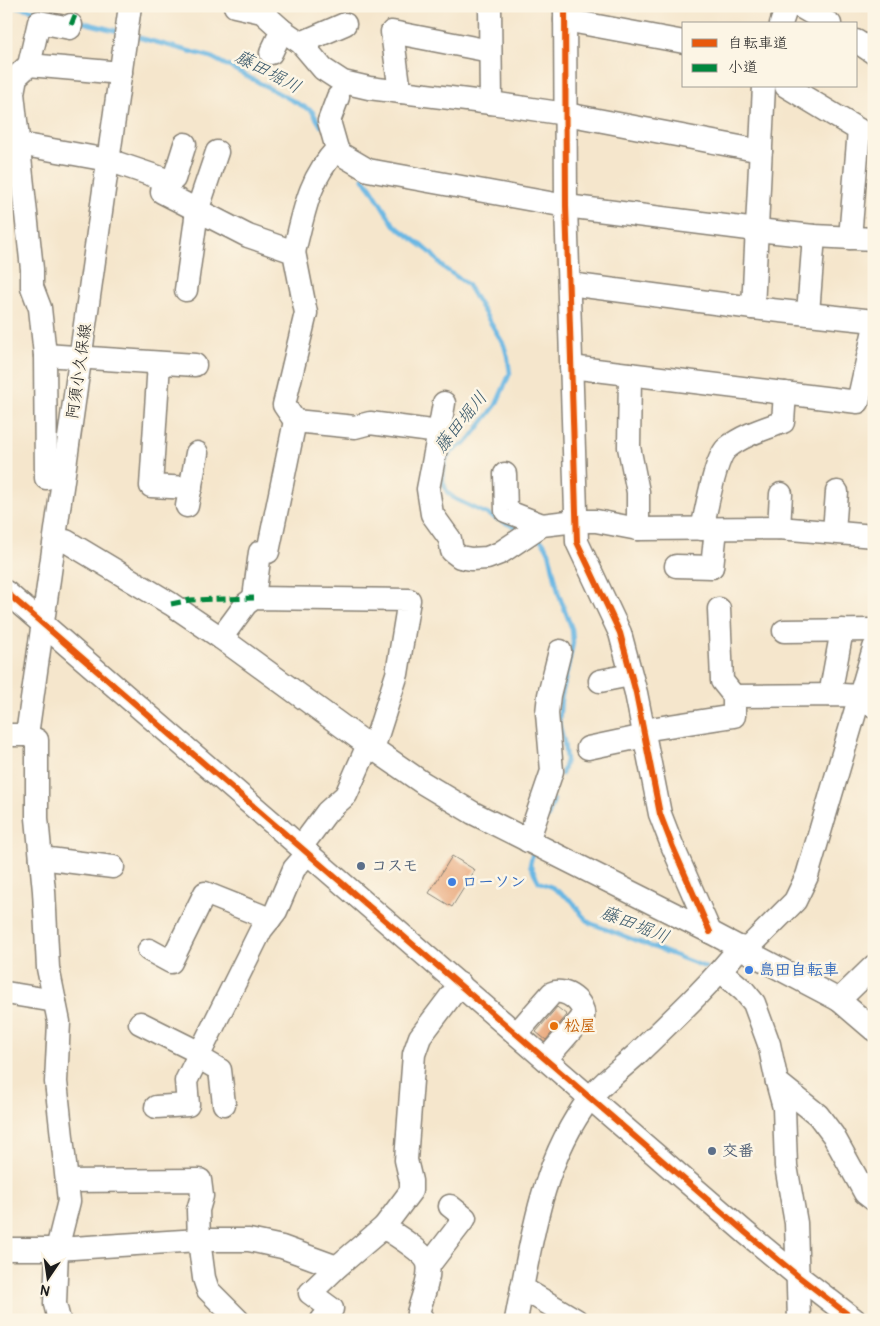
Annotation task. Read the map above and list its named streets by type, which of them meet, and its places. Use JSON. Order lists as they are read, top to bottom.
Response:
{
  "streets": {
    "street": ["阿須小久保線"]
  },
  "water": ["藤田堀川"],
  "places": [
    "コスモ",
    "ローソン",
    "島田自転車",
    "松屋",
    "交番"
  ],
  "legend": ["自転車道", "小道"],
  "north": "bottom"
}
